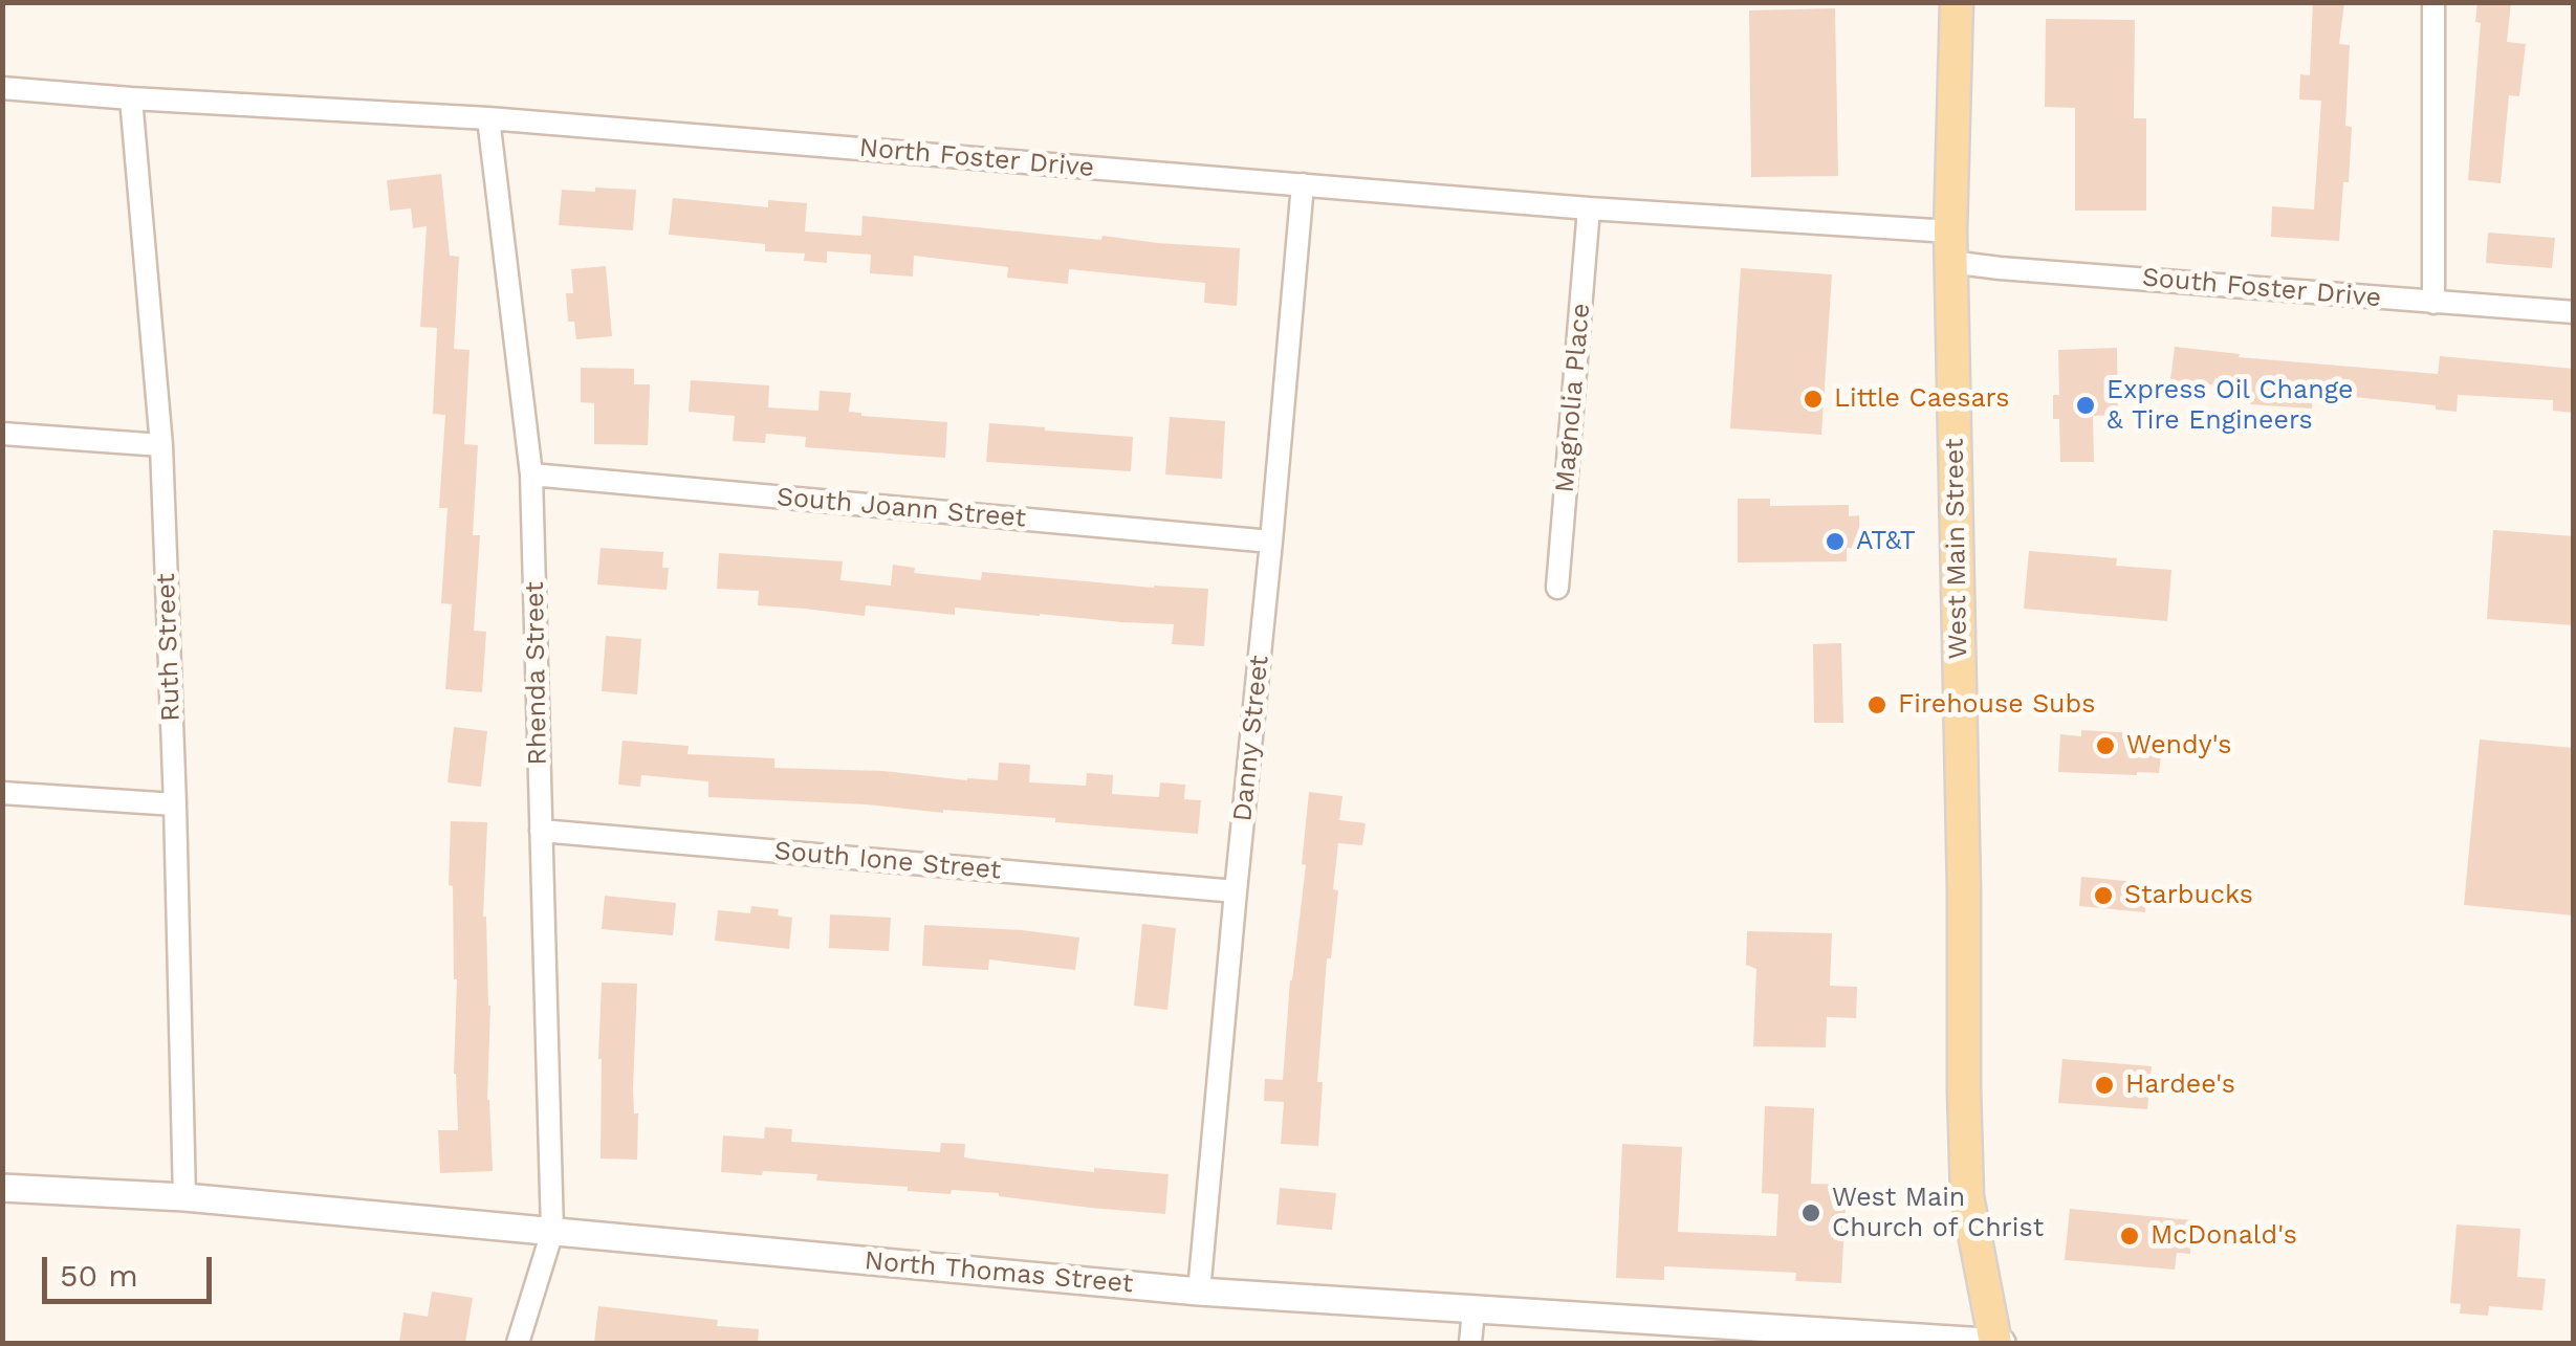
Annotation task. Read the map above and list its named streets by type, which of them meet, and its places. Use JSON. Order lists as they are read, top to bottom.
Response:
{
  "streets": {
    "main road": ["West Main Street"],
    "street": [
      "North Foster Drive",
      "South Foster Drive",
      "Magnolia Place",
      "South Joann Street",
      "Ruth Street",
      "Rhenda Street",
      "Danny Street",
      "South Ione Street",
      "North Thomas Street"
    ]
  },
  "crossings": [
    ["North Foster Drive", "South Foster Drive"],
    ["North Foster Drive", "Magnolia Place"],
    ["North Foster Drive", "West Main Street"],
    ["North Foster Drive", "Ruth Street"],
    ["North Foster Drive", "Rhenda Street"],
    ["North Foster Drive", "Danny Street"],
    ["South Foster Drive", "West Main Street"],
    ["South Joann Street", "Rhenda Street"],
    ["South Joann Street", "Danny Street"],
    ["West Main Street", "North Thomas Street"],
    ["Ruth Street", "North Thomas Street"],
    ["Rhenda Street", "South Ione Street"],
    ["Rhenda Street", "North Thomas Street"],
    ["Danny Street", "South Ione Street"],
    ["Danny Street", "North Thomas Street"]
  ],
  "places": [
    "Little Caesars",
    "Express Oil Change & Tire Engineers",
    "AT&T",
    "Firehouse Subs",
    "Wendy's",
    "Starbucks",
    "Hardee's",
    "West Main Church of Christ",
    "McDonald's"
  ],
  "scale_bar": "50 m"
}
